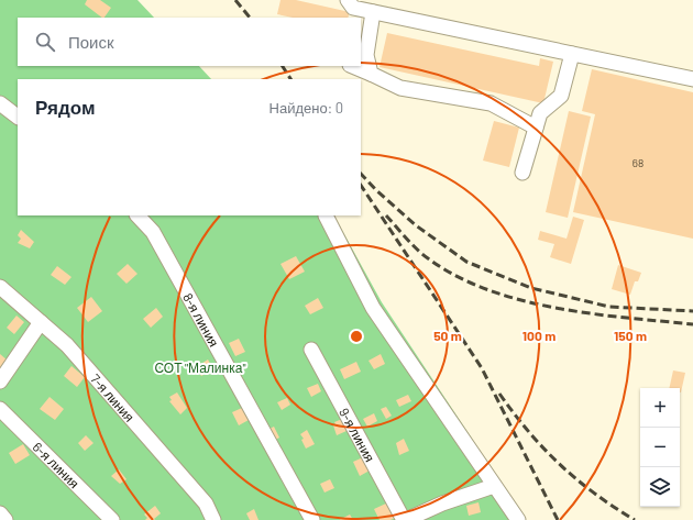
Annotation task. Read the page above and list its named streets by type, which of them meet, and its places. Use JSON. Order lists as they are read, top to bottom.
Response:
{
  "streets": {
    "lane": [
      "8-я линия",
      "7-я линия",
      "9-я линия",
      "6-я линия"
    ]
  },
  "parks": ["СОТ \"Малинка\""],
  "house_numbers": ["68"],
  "page": {
    "search": "Поиск",
    "heading": ["Рядом", "Найдено: 0"],
    "map_buttons": ["+", "−"]
  },
  "rings": ["50 m", "100 m", "150 m"]
}
